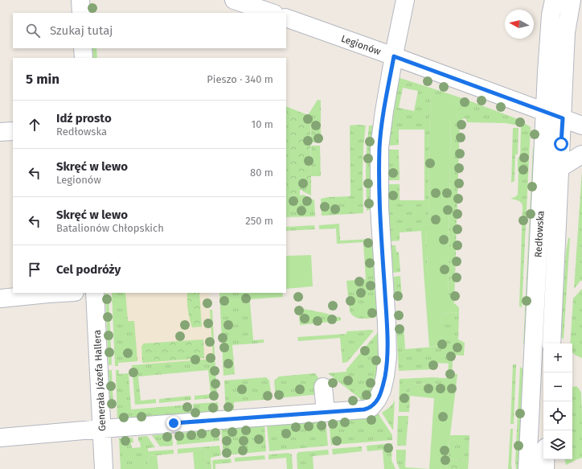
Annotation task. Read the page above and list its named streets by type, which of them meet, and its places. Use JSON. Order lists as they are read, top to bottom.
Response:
{
  "streets": {
    "street": ["Legionów", "Redłowska", "Generała Józefa Hallera"]
  },
  "crossings": [
    ["Legionów", "Redłowska"]
  ],
  "north": "left",
  "page": {
    "search": "Szukaj tutaj",
    "heading": ["5 min", "Pieszo · 340 m"],
    "list": [
      ["Idź prosto", "Redłowska", "10 m"],
      ["Skręć w lewo", "Legionów", "80 m"],
      ["Skręć w lewo", "Batalionów Chłopskich", "250 m"],
      "Cel podróży"
    ],
    "map_buttons": ["+", "−"]
  }
}
